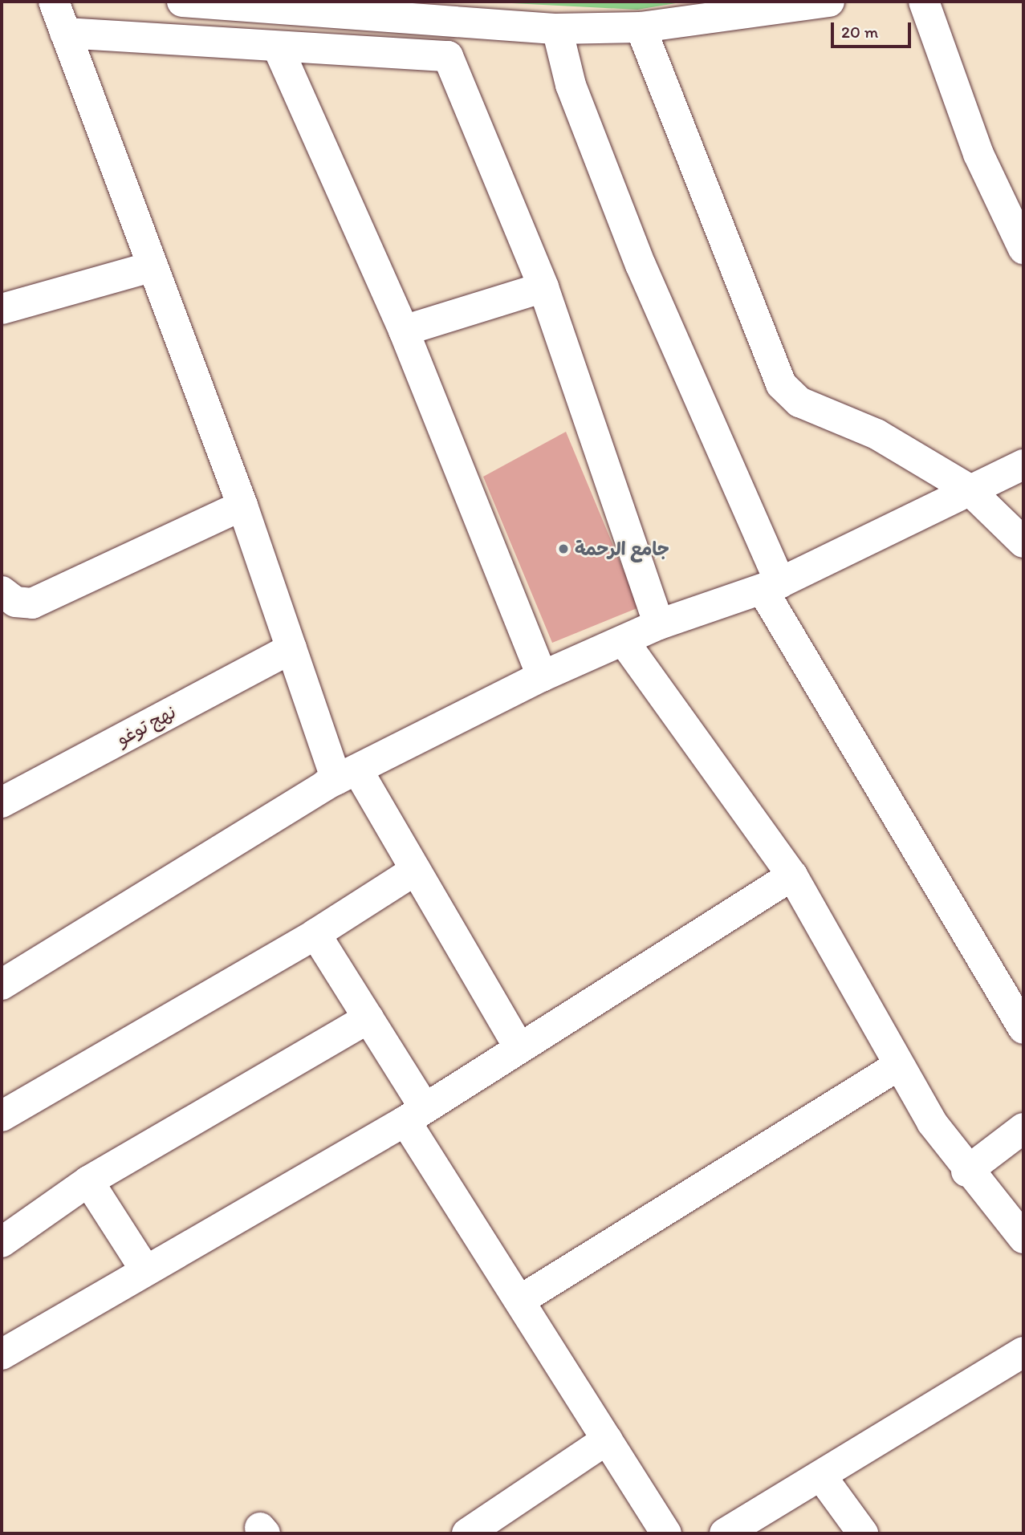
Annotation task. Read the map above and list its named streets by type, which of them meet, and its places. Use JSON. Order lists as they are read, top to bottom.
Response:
{
  "streets": {
    "street": ["نهج توغو"]
  },
  "places": ["جامع الرحمة"],
  "scale_bar": "20 m"
}
